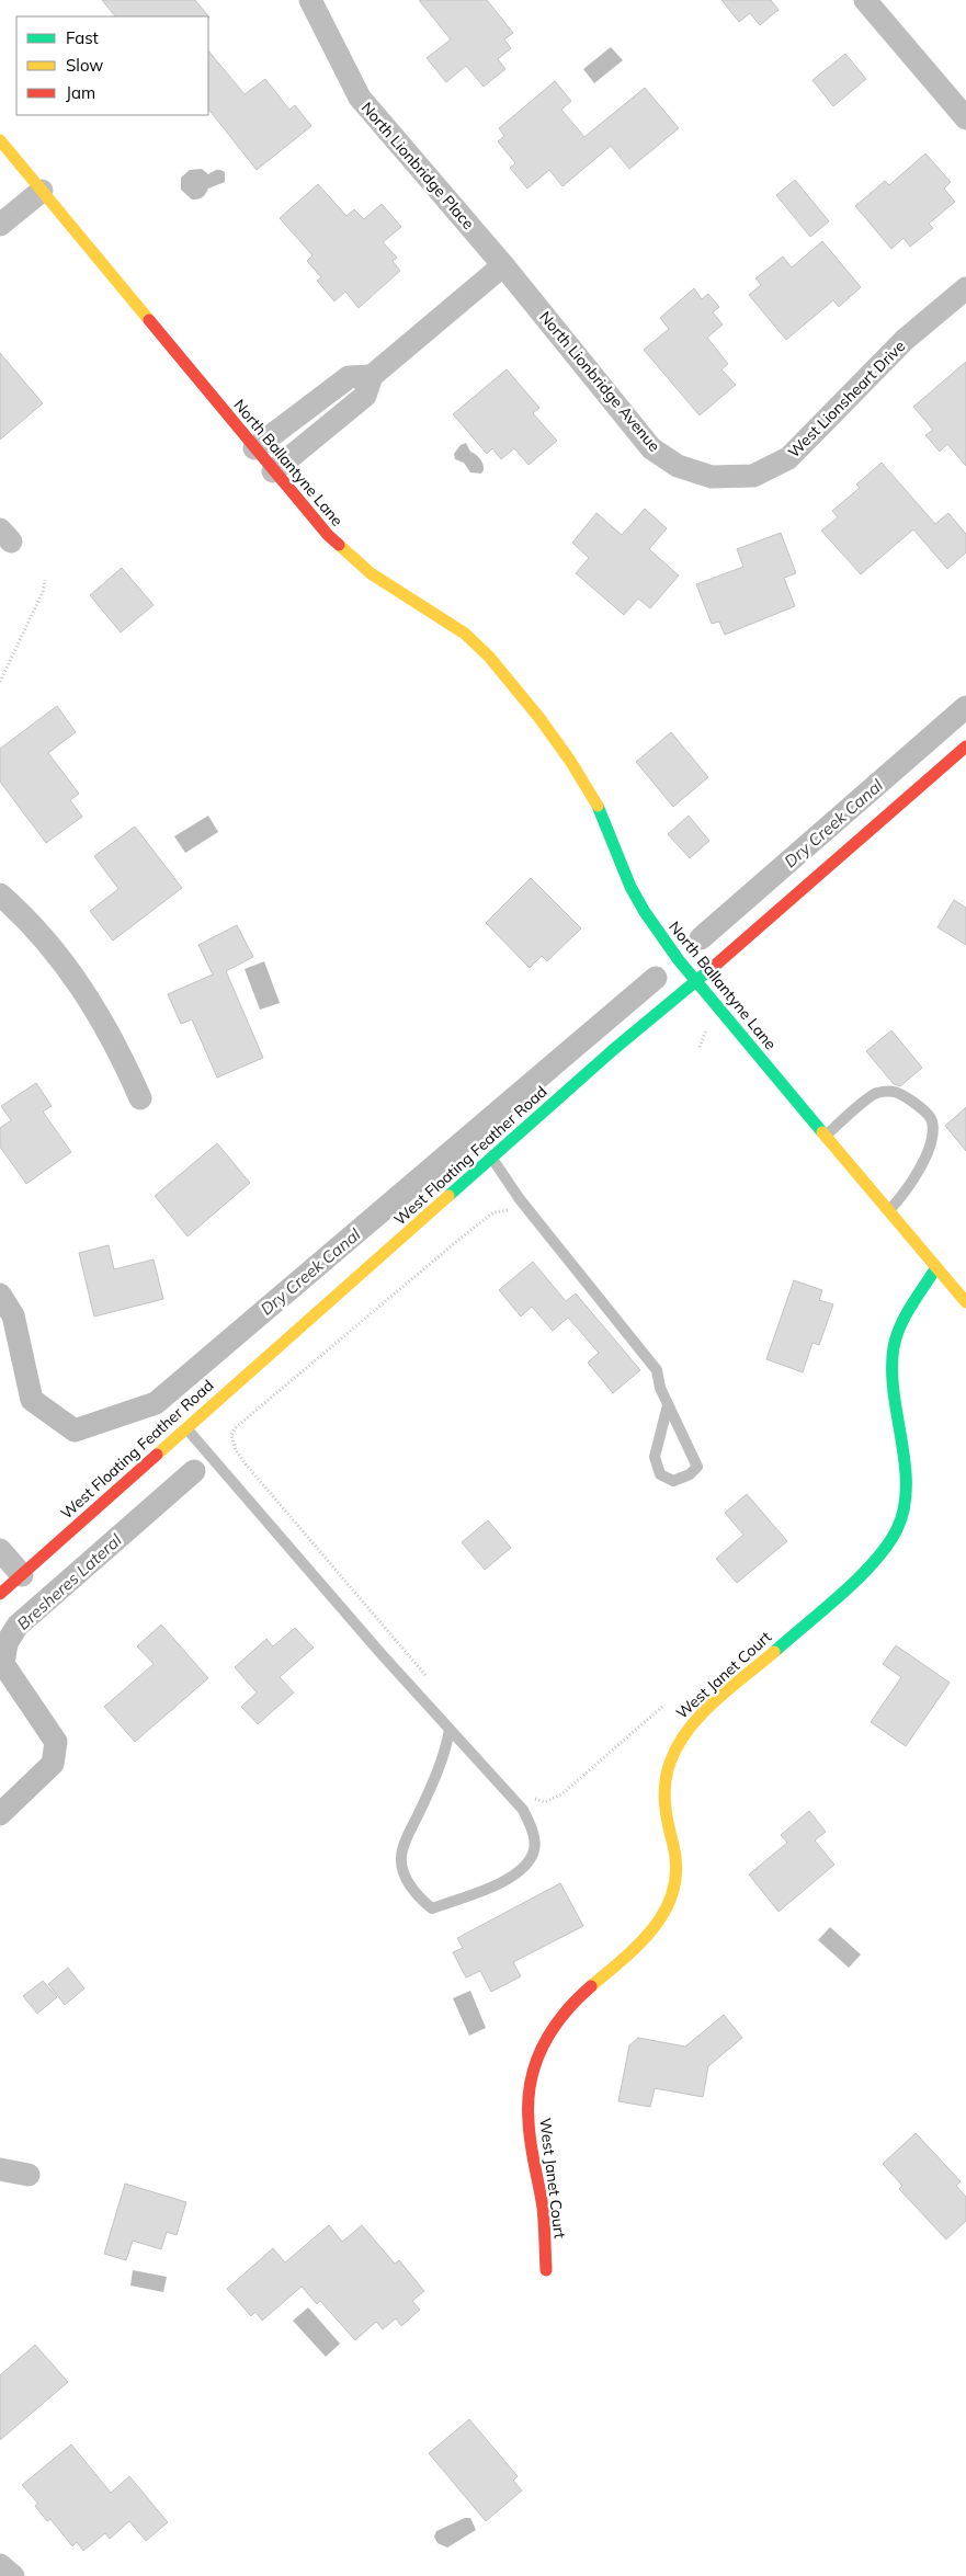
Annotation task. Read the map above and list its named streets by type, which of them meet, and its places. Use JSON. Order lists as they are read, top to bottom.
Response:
{
  "streets": {
    "street": [
      "North Lionbridge Place",
      "North Lionbridge Avenue",
      "West Lionsheart Drive",
      "North Ballantyne Lane",
      "West Floating Feather Road",
      "West Janet Court"
    ]
  },
  "crossings": [
    ["North Lionbridge Place", "North Lionbridge Avenue"],
    ["North Lionbridge Avenue", "West Lionsheart Drive"],
    ["North Ballantyne Lane", "West Floating Feather Road"],
    ["North Ballantyne Lane", "West Janet Court"]
  ],
  "water": ["Dry Creek Canal", "Bresheres Lateral"],
  "legend": ["Fast", "Slow", "Jam"]
}
